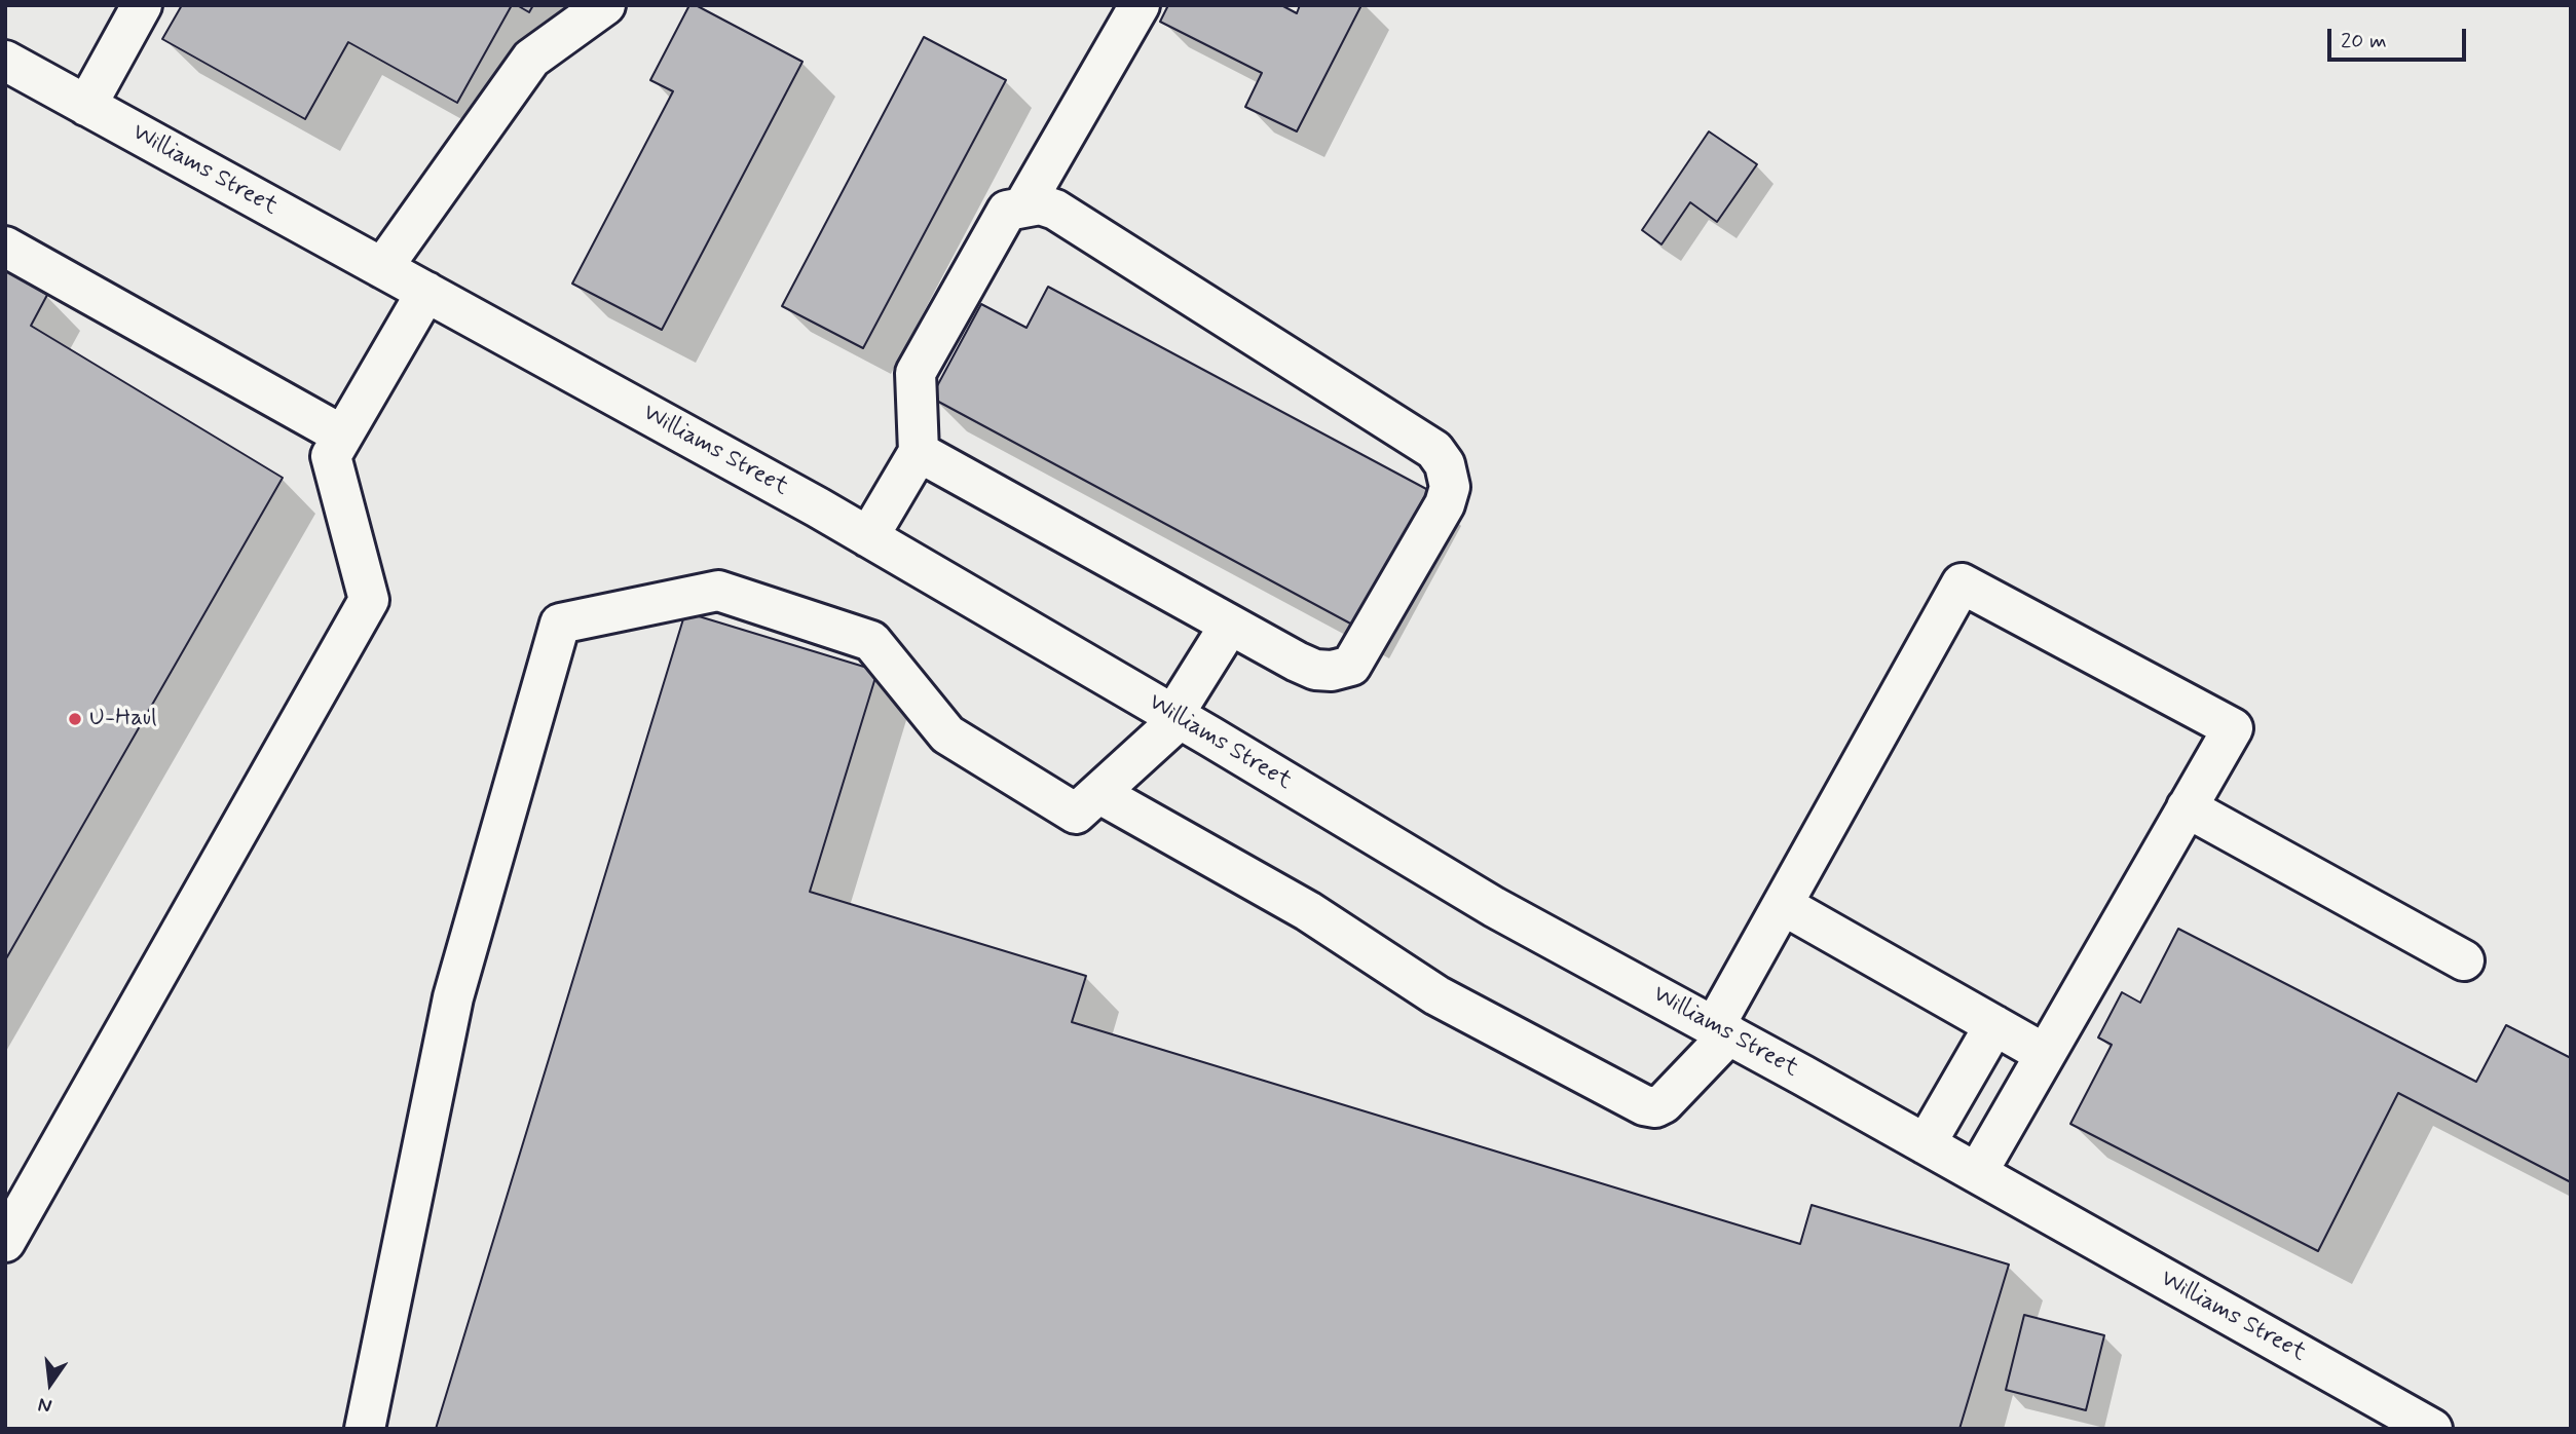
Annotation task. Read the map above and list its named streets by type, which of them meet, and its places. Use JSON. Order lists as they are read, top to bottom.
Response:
{
  "streets": {
    "street": ["Williams Street"]
  },
  "places": ["U-Haul"],
  "scale_bar": "20 m",
  "north": "bottom"
}
